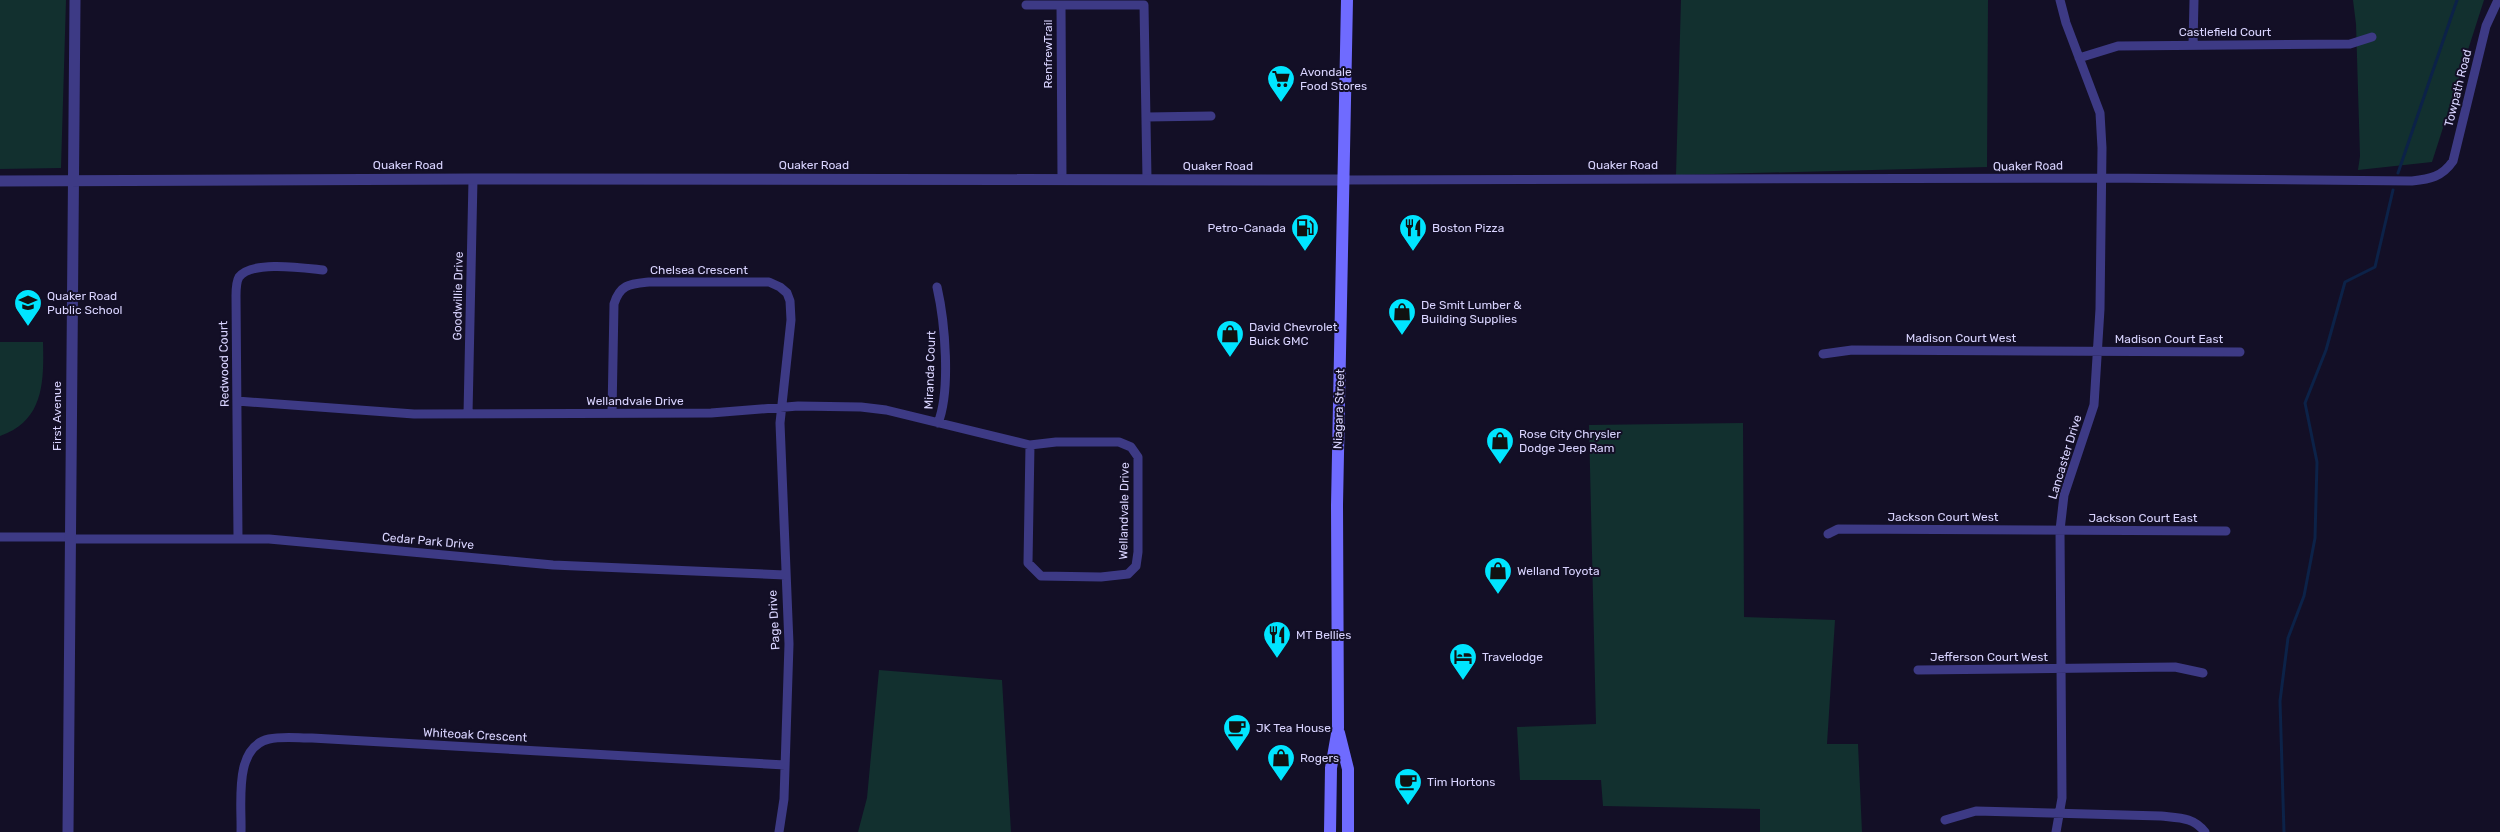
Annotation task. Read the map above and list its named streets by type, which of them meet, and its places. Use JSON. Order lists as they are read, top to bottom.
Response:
{
  "streets": {
    "main road": ["Niagara Street"],
    "street": [
      "Castlefield Court",
      "RenfrewTrail",
      "Towpath Road",
      "Quaker Road",
      "Chelsea Crescent",
      "Goodwillie Drive",
      "Madison Court West",
      "Madison Court East",
      "Redwood Court",
      "Miranda Court",
      "Wellandvale Drive",
      "First Avenue",
      "Lancaster Drive",
      "Jackson Court West",
      "Jackson Court East",
      "Cedar Park Drive",
      "Page Drive",
      "Jefferson Court West",
      "Whiteoak Crescent"
    ]
  },
  "crossings": [
    ["Castlefield Court", "Lancaster Drive"],
    ["RenfrewTrail", "Quaker Road"],
    ["Towpath Road", "Quaker Road"],
    ["Quaker Road", "Goodwillie Drive"],
    ["Quaker Road", "Niagara Street"],
    ["Quaker Road", "First Avenue"],
    ["Quaker Road", "Lancaster Drive"],
    ["Chelsea Crescent", "Wellandvale Drive"],
    ["Chelsea Crescent", "Page Drive"],
    ["Goodwillie Drive", "Wellandvale Drive"],
    ["Madison Court West", "Madison Court East"],
    ["Madison Court West", "Lancaster Drive"],
    ["Madison Court East", "Lancaster Drive"],
    ["Redwood Court", "Wellandvale Drive"],
    ["Redwood Court", "Cedar Park Drive"],
    ["Miranda Court", "Wellandvale Drive"],
    ["Wellandvale Drive", "Page Drive"],
    ["First Avenue", "Cedar Park Drive"],
    ["Lancaster Drive", "Jackson Court West"],
    ["Lancaster Drive", "Jackson Court East"],
    ["Lancaster Drive", "Jefferson Court West"],
    ["Jackson Court West", "Jackson Court East"],
    ["Cedar Park Drive", "Page Drive"],
    ["Page Drive", "Whiteoak Crescent"]
  ],
  "places": {
    "supermarket": ["Avondale Food Stores"],
    "fuel station": ["Petro-Canada"],
    "restaurant": ["Boston Pizza", "MT Bellies"],
    "school or university": ["Quaker Road Public School"],
    "shop": [
      "De Smit Lumber & Building Supplies",
      "David Chevrolet Buick GMC",
      "Rose City Chrysler Dodge Jeep Ram",
      "Welland Toyota",
      "Rogers"
    ],
    "hotel": ["Travelodge"],
    "cafe": ["JK Tea House", "Tim Hortons"]
  }
}
